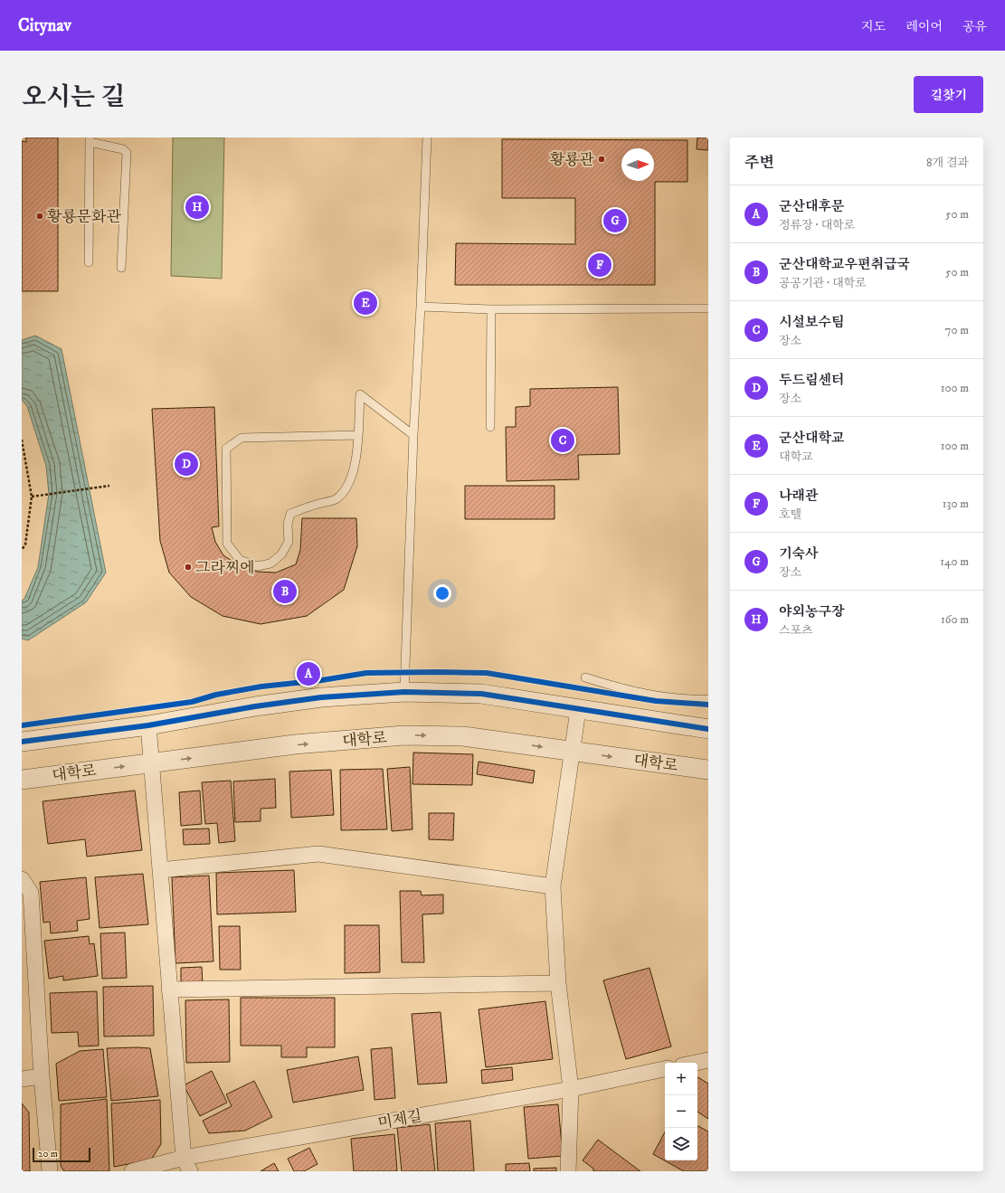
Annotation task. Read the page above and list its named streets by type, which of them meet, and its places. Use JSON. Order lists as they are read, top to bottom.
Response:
{
  "streets": {
    "street": ["대학로", "미제길"]
  },
  "places": ["황룡관", "황룡문화관", "그라찌에"],
  "scale_bar": "20 m",
  "north": "right",
  "page": {
    "header": "Citynav",
    "nav": ["지도", "레이어", "공유"],
    "title": "오시는 길",
    "buttons": "길찾기",
    "heading": ["주변", "8개 결과"],
    "list": [
      {
        "mark": "A",
        "name": "군산대후문",
        "note": "정류장 · 대학로",
        "value": "50 m"
      },
      {
        "mark": "B",
        "name": "군산대학교우편취급국",
        "note": "공공기관 · 대학로",
        "value": "50 m"
      },
      {
        "mark": "C",
        "name": "시설보수팀",
        "note": "장소",
        "value": "70 m"
      },
      {
        "mark": "D",
        "name": "두드림센터",
        "note": "장소",
        "value": "100 m"
      },
      {
        "mark": "E",
        "name": "군산대학교",
        "note": "대학교",
        "value": "100 m"
      },
      {
        "mark": "F",
        "name": "나래관",
        "note": "호텔",
        "value": "130 m"
      },
      {
        "mark": "G",
        "name": "기숙사",
        "note": "장소",
        "value": "140 m"
      },
      {
        "mark": "H",
        "name": "야외농구장",
        "note": "스포츠",
        "value": "160 m"
      }
    ],
    "pins": [
      "H",
      "G",
      "F",
      "E",
      "C",
      "D",
      "B",
      "A"
    ],
    "map_buttons": ["+", "−"],
    "scale": "20 m"
  }
}
